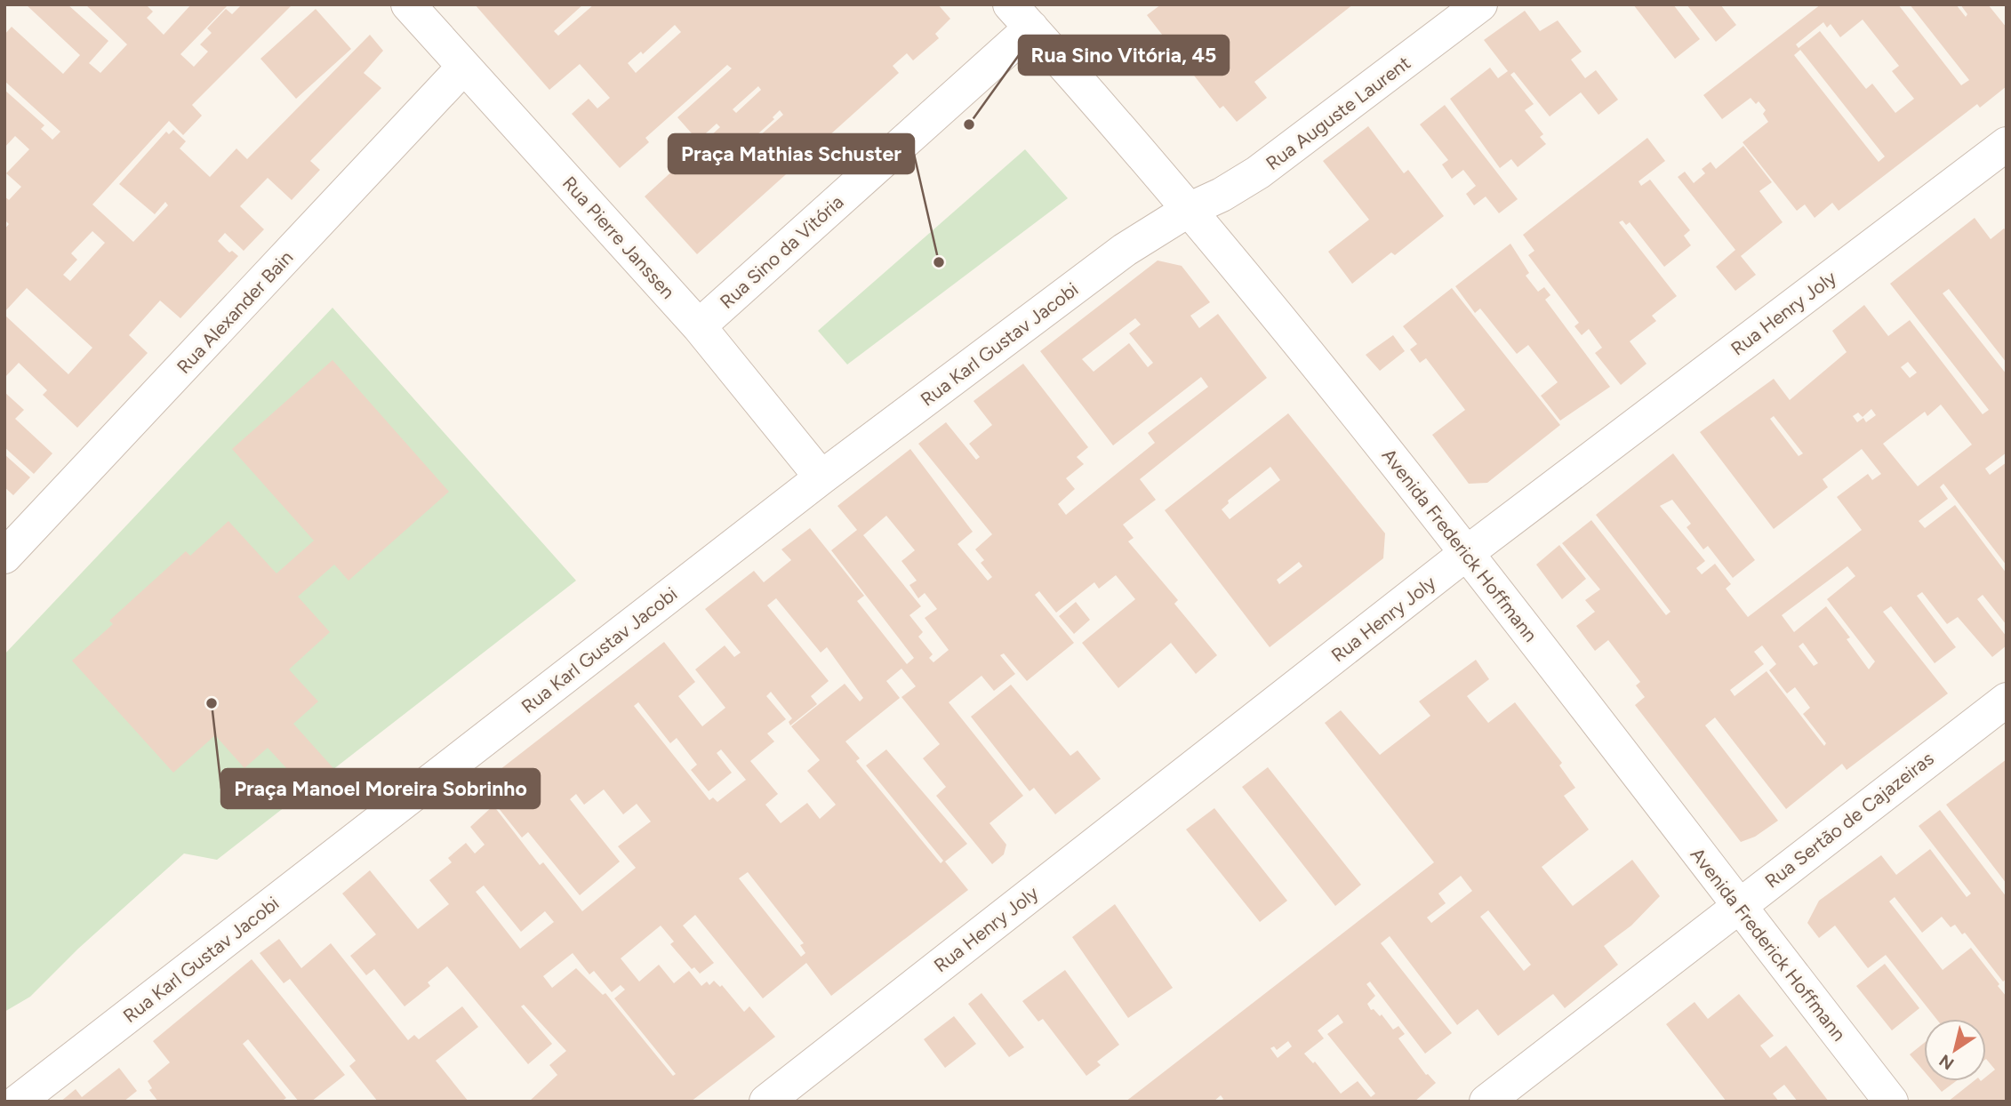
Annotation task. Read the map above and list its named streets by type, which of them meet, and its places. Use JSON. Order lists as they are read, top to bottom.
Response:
{
  "streets": {
    "street": [
      "Rua Auguste Laurent",
      "Rua Pierre Janssen",
      "Rua Sino da Vitória",
      "Rua Alexander Bain",
      "Rua Henry Joly",
      "Rua Karl Gustav Jacobi",
      "Avenida Frederick Hoffmann",
      "Rua Sertão de Cajazeiras"
    ]
  },
  "crossings": [
    ["Rua Auguste Laurent", "Rua Karl Gustav Jacobi"],
    ["Rua Auguste Laurent", "Avenida Frederick Hoffmann"],
    ["Rua Pierre Janssen", "Rua Sino da Vitória"],
    ["Rua Pierre Janssen", "Rua Alexander Bain"],
    ["Rua Pierre Janssen", "Rua Karl Gustav Jacobi"],
    ["Rua Sino da Vitória", "Avenida Frederick Hoffmann"],
    ["Rua Henry Joly", "Avenida Frederick Hoffmann"],
    ["Rua Karl Gustav Jacobi", "Avenida Frederick Hoffmann"],
    ["Avenida Frederick Hoffmann", "Rua Sertão de Cajazeiras"]
  ],
  "places": ["Rua Sino Vitória, 45", "Praça Mathias Schuster", "Praça Manoel Moreira Sobrinho"],
  "north": "bottom left"
}
